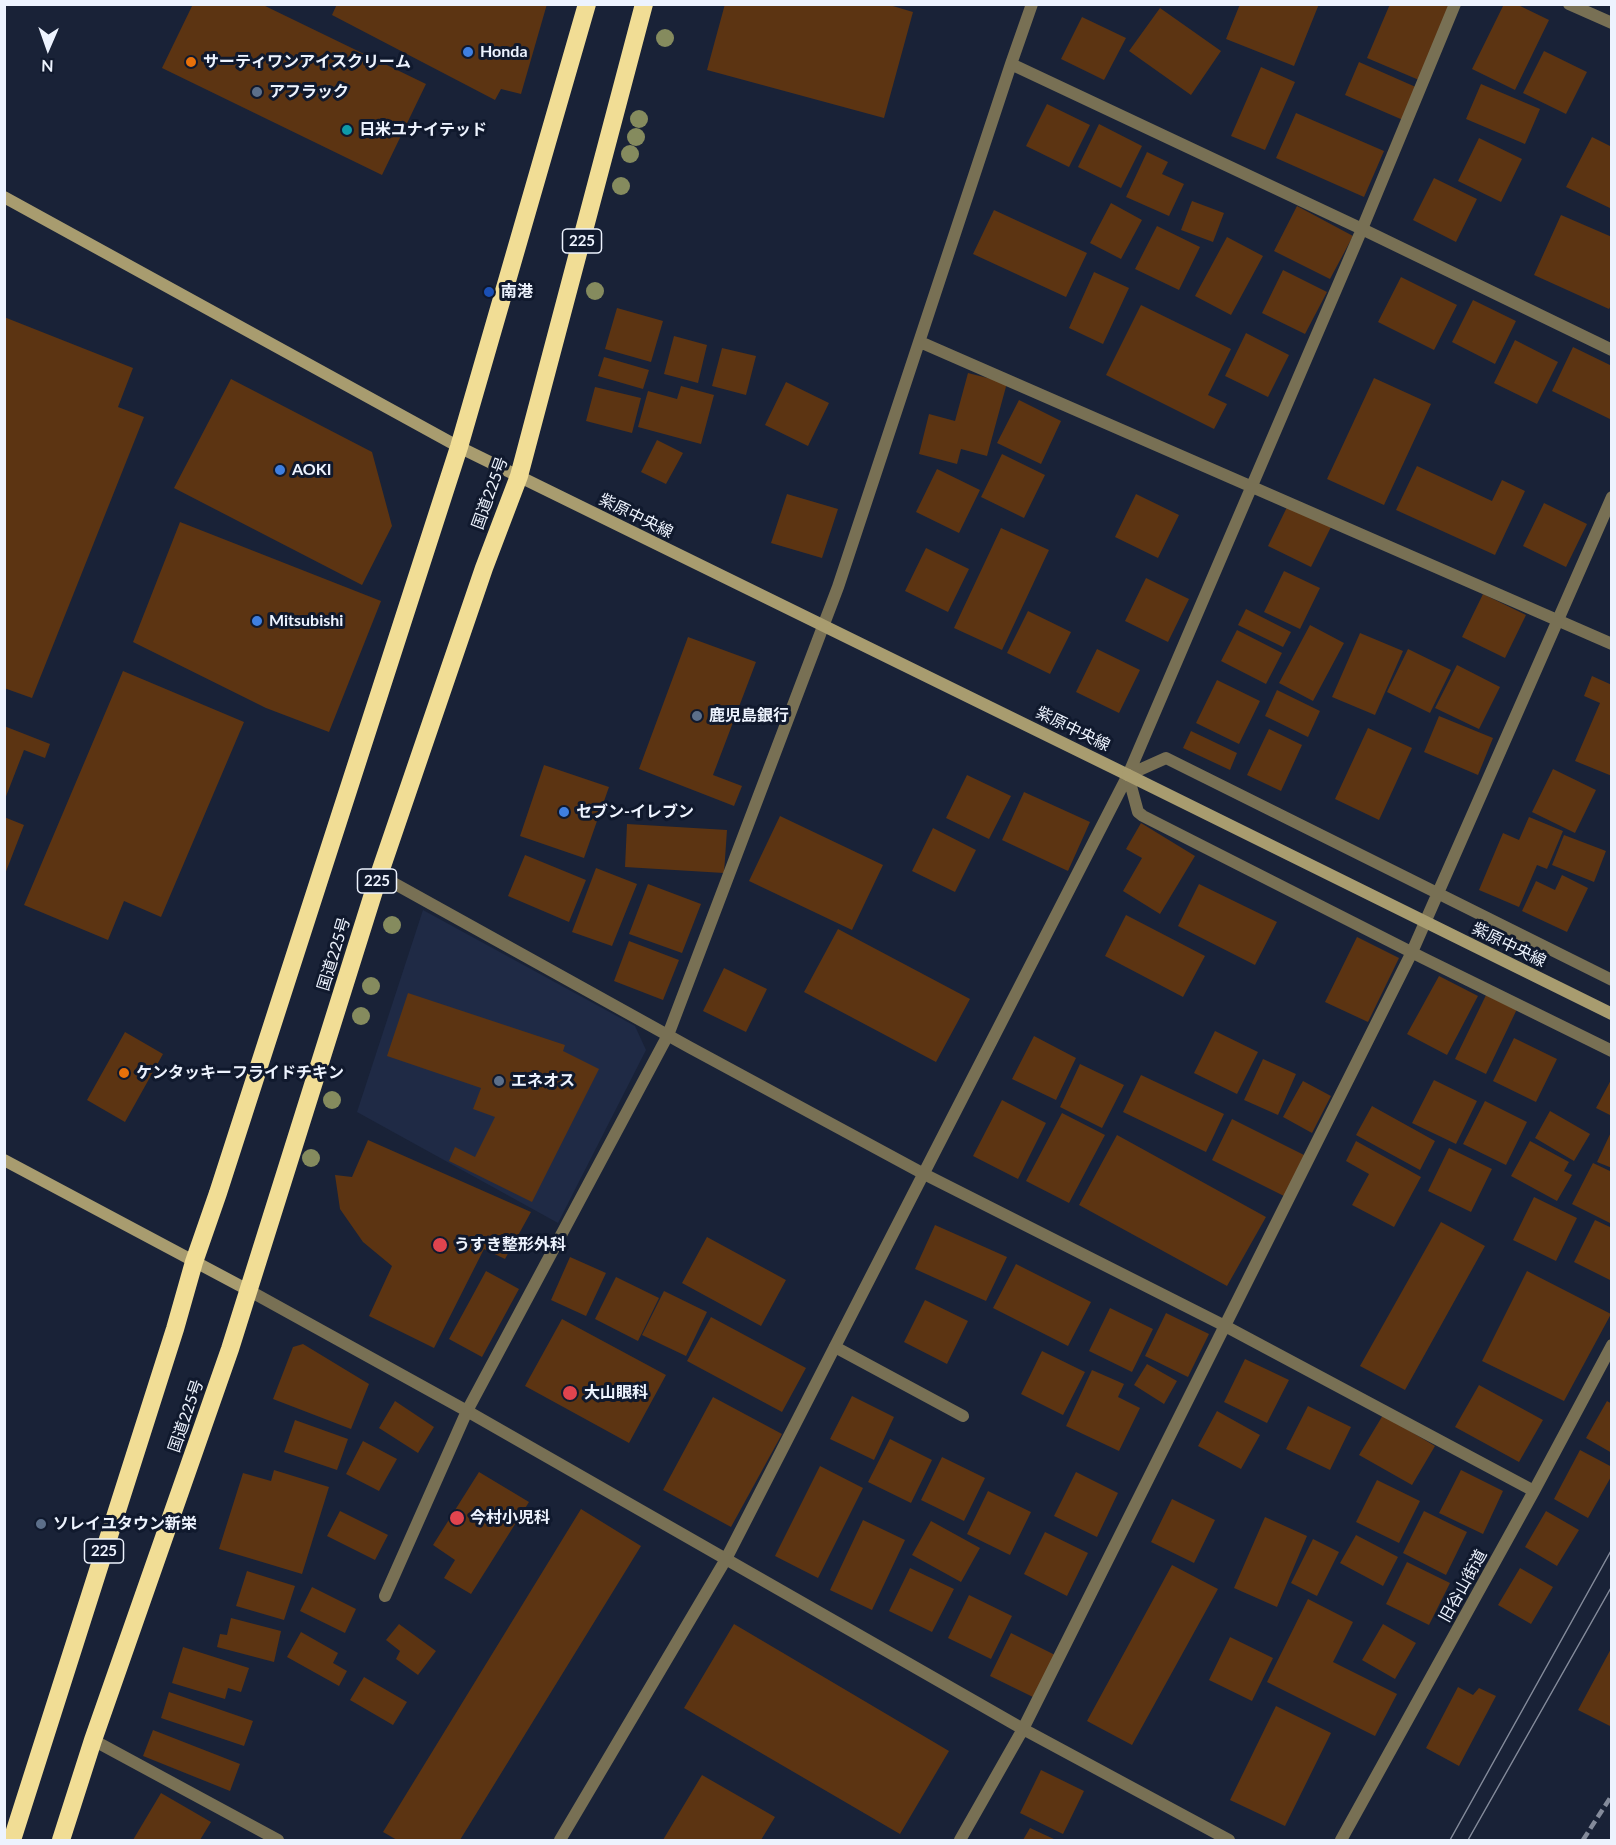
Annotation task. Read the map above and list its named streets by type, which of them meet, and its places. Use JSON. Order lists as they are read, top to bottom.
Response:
{
  "streets": {
    "highway": ["225", "国道225号"],
    "street": ["紫原中央線", "旧谷山街道"]
  },
  "crossings": [
    ["225", "紫原中央線"],
    ["国道225号", "紫原中央線"]
  ],
  "places": [
    "Honda",
    "サーティワンアイスクリーム",
    "アフラック",
    "日米ユナイテッド",
    "南港",
    "AOKI",
    "Mitsubishi",
    "鹿児島銀行",
    "セブン-イレブン",
    "ケンタッキーフライドチキン",
    "エネオス",
    "うすき整形外科",
    "大山眼科",
    "今村小児科",
    "ソレイユタウン新栄"
  ],
  "north": "bottom"
}
